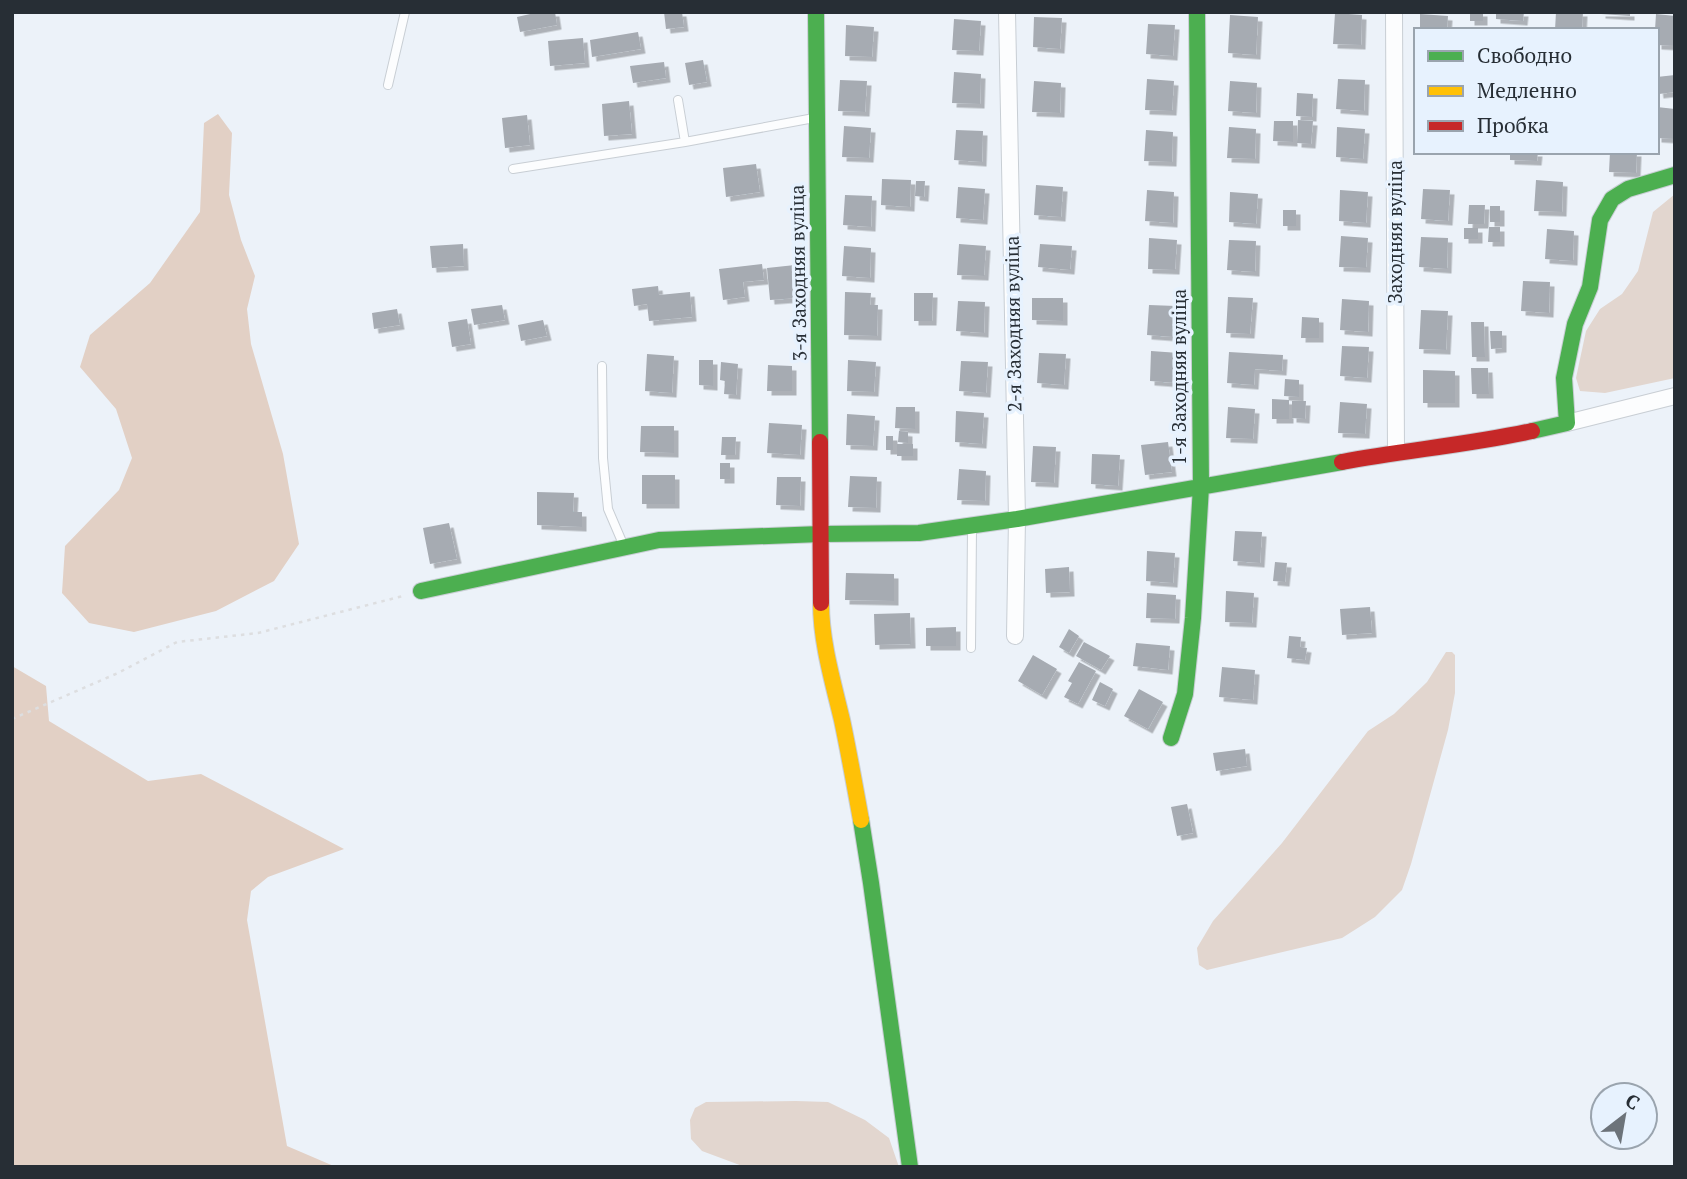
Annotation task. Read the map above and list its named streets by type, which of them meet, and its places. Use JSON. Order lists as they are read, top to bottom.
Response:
{
  "streets": {
    "street": [
      "Заходняя вуліца",
      "3-я Заходняя вуліца",
      "2-я Заходняя вуліца",
      "1-я Заходняя вуліца"
    ]
  },
  "legend": ["Свободно", "Медленно", "Пробка"],
  "north": "top right"
}
